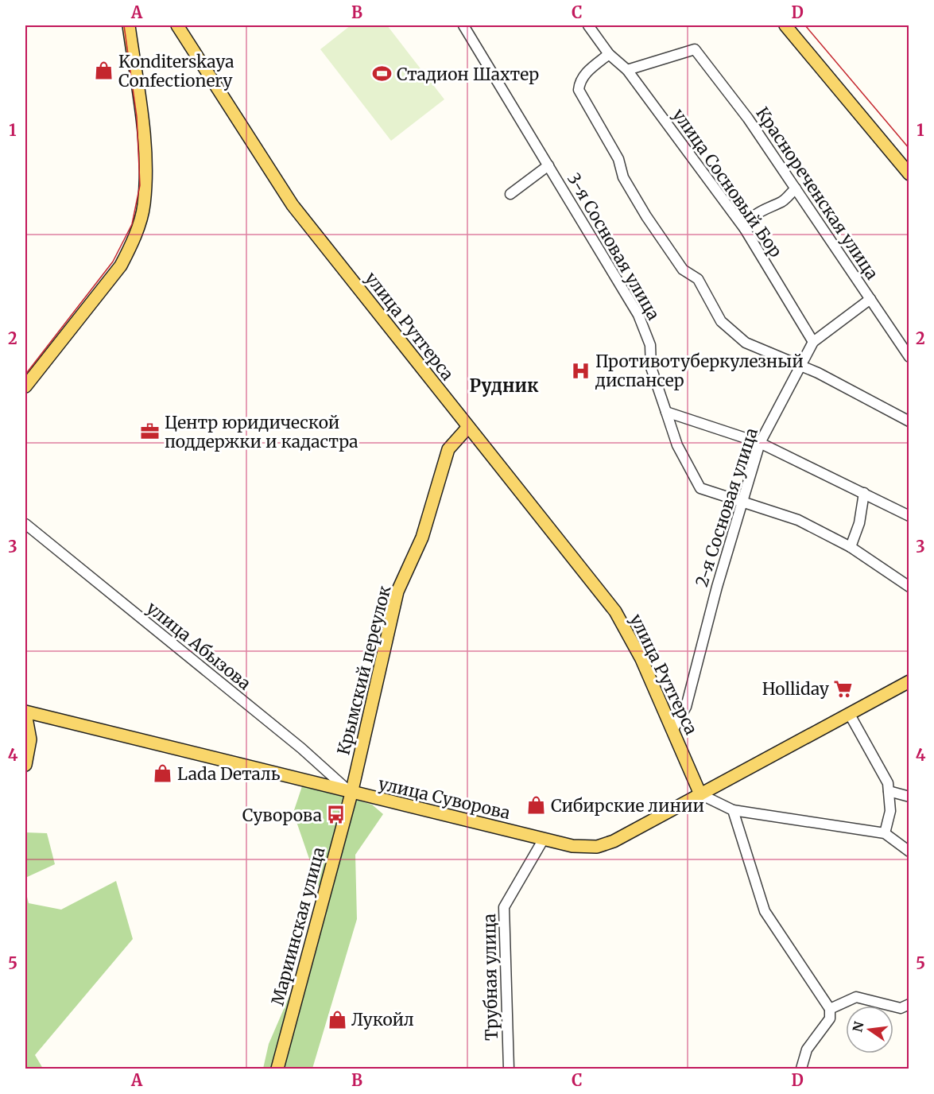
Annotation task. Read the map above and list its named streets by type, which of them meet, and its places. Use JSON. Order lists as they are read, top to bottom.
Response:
{
  "streets": {
    "main road": [
      "улица Рутгерса",
      "Крымский переулок",
      "улица Суворова",
      "Мариинская улица"
    ],
    "street": [
      "улица Сосновый Бор",
      "Краснореченская улица",
      "3-я Сосновая улица",
      "2-я Сосновая улица",
      "улица Абызова",
      "Трубная улица"
    ]
  },
  "crossings": [
    ["улица Сосновый Бор", "Краснореченская улица"],
    ["улица Сосновый Бор", "2-я Сосновая улица"],
    ["Краснореченская улица", "2-я Сосновая улица"],
    ["3-я Сосновая улица", "2-я Сосновая улица"],
    ["улица Рутгерса", "2-я Сосновая улица"],
    ["улица Рутгерса", "Крымский переулок"],
    ["улица Рутгерса", "улица Суворова"],
    ["улица Абызова", "Крымский переулок"],
    ["улица Абызова", "улица Суворова"],
    ["улица Абызова", "Мариинская улица"],
    ["Крымский переулок", "улица Суворова"],
    ["Крымский переулок", "Мариинская улица"],
    ["улица Суворова", "Мариинская улица"],
    ["улица Суворова", "Трубная улица"]
  ],
  "districts": ["Рудник"],
  "places": {
    "shop": [
      "Konditerskaya Confectionery",
      "Lada Dеталь",
      "Сибирские линии",
      "Лукойл"
    ],
    "sports": ["Стадион Шахтер"],
    "hospital": ["Противотуберкулезный диспансер"],
    "office": ["Центр юридической поддержки и кадастра"],
    "supermarket": ["Holliday"],
    "bus stop": ["Суворова"]
  },
  "north": "left",
  "grid": {
    "columns": [
      "A",
      "B",
      "C",
      "D"
    ],
    "rows": [
      "1",
      "2",
      "3",
      "4",
      "5"
    ]
  }
}
